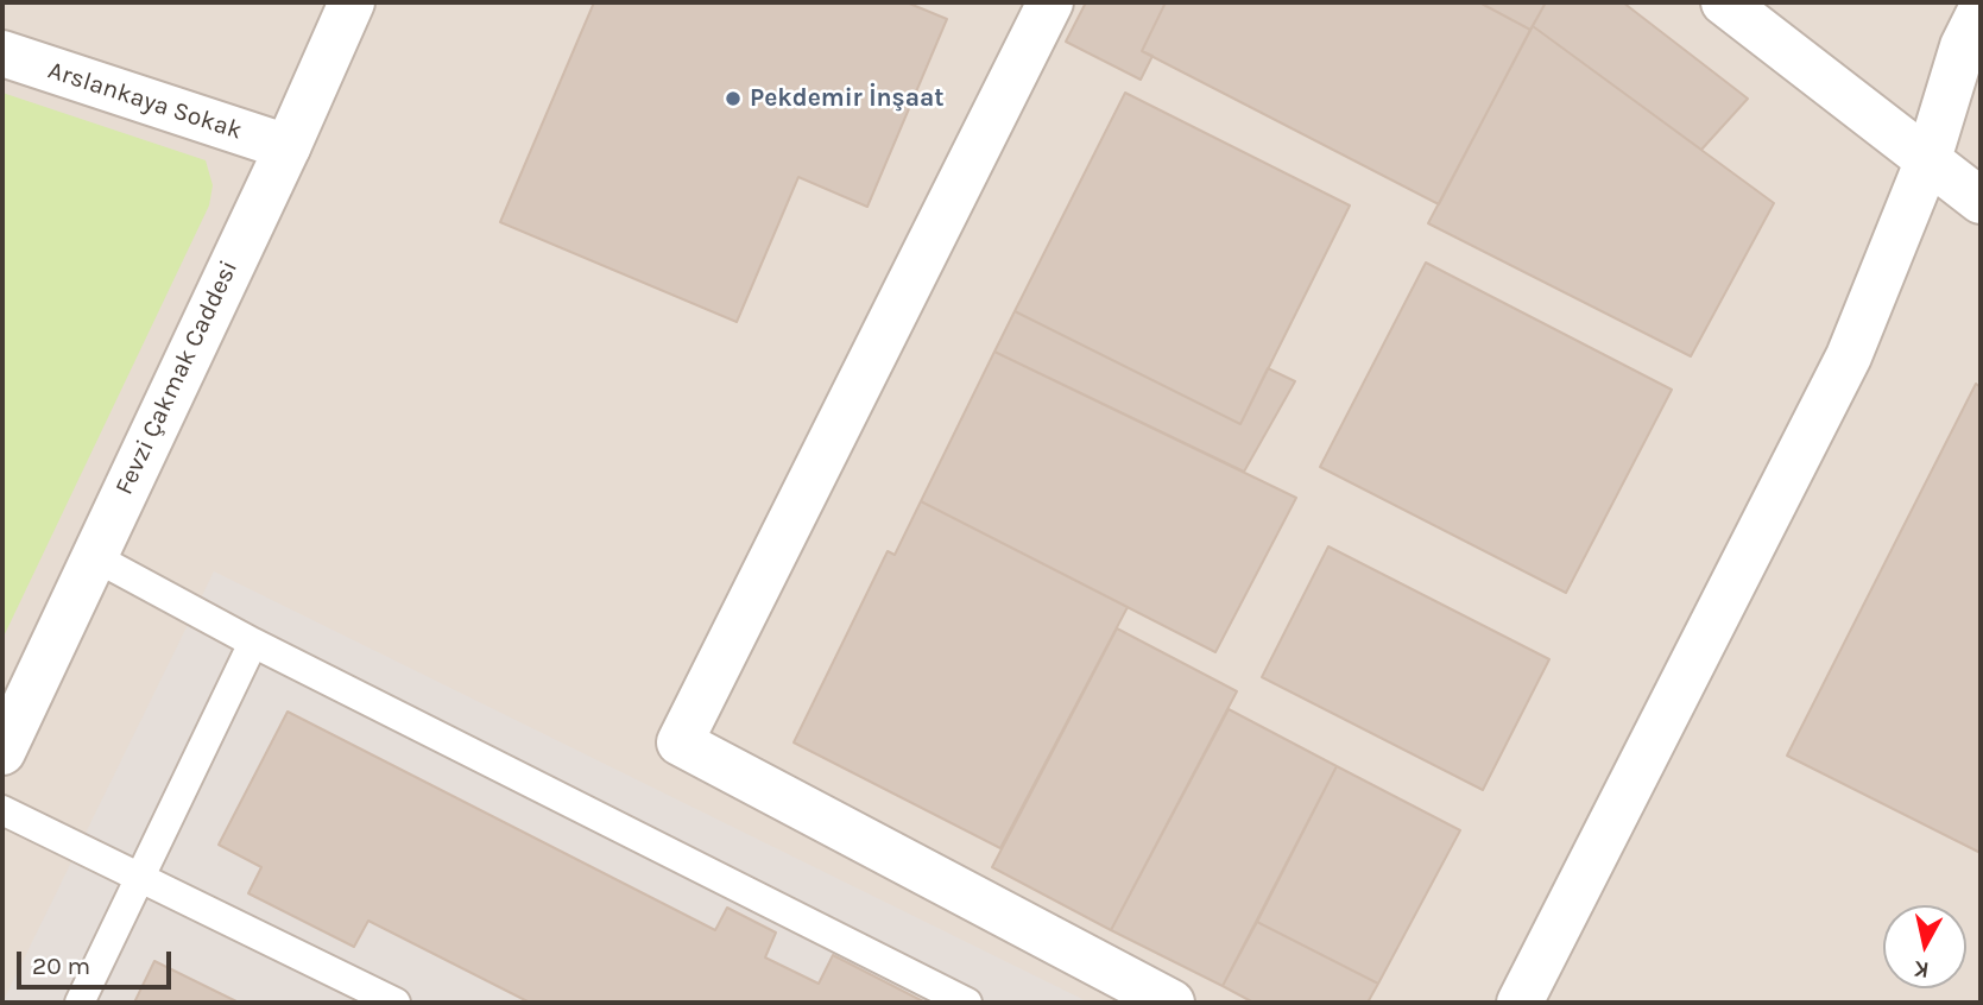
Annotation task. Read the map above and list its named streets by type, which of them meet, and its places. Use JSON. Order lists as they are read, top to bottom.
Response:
{
  "streets": {
    "street": ["Arslankaya Sokak", "Fevzi Çakmak Caddesi"]
  },
  "crossings": [
    ["Arslankaya Sokak", "Fevzi Çakmak Caddesi"]
  ],
  "places": ["Pekdemir İnşaat"],
  "scale_bar": "20 m",
  "north": "bottom"
}
